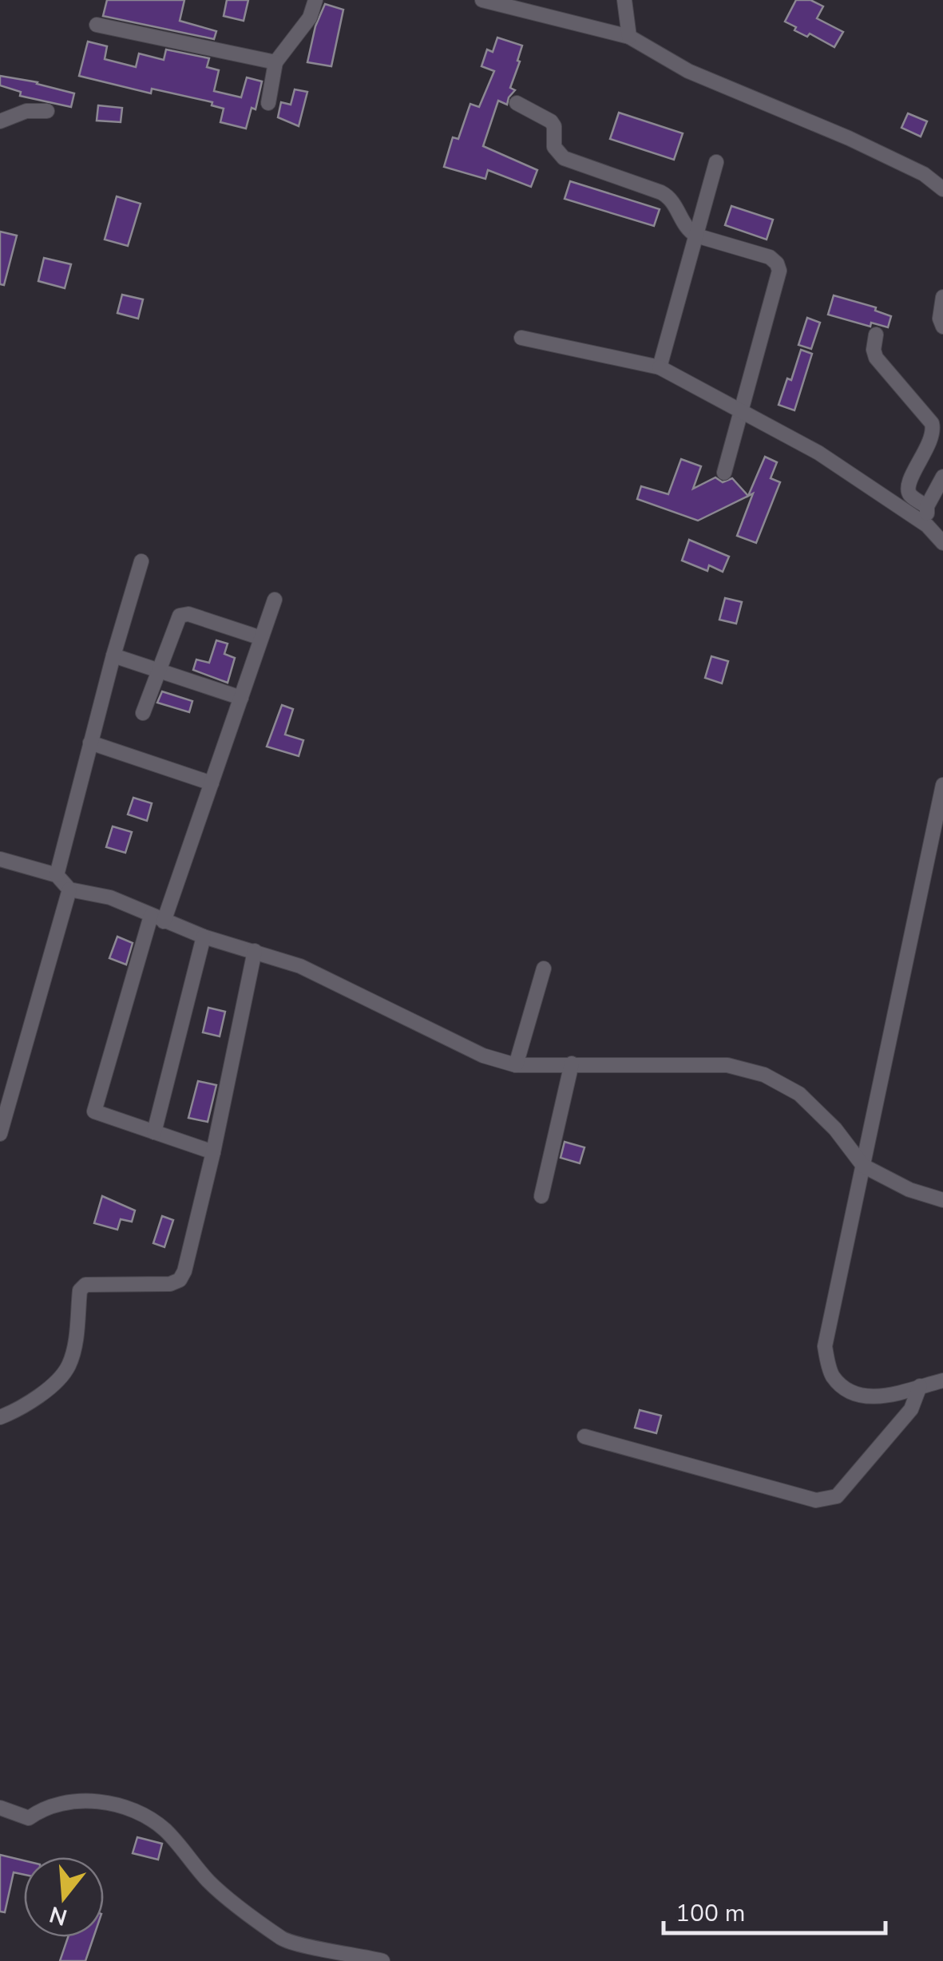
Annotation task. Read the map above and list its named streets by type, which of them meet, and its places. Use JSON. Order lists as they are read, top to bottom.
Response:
{
  "scale_bar": "100 m",
  "north": "bottom"
}
